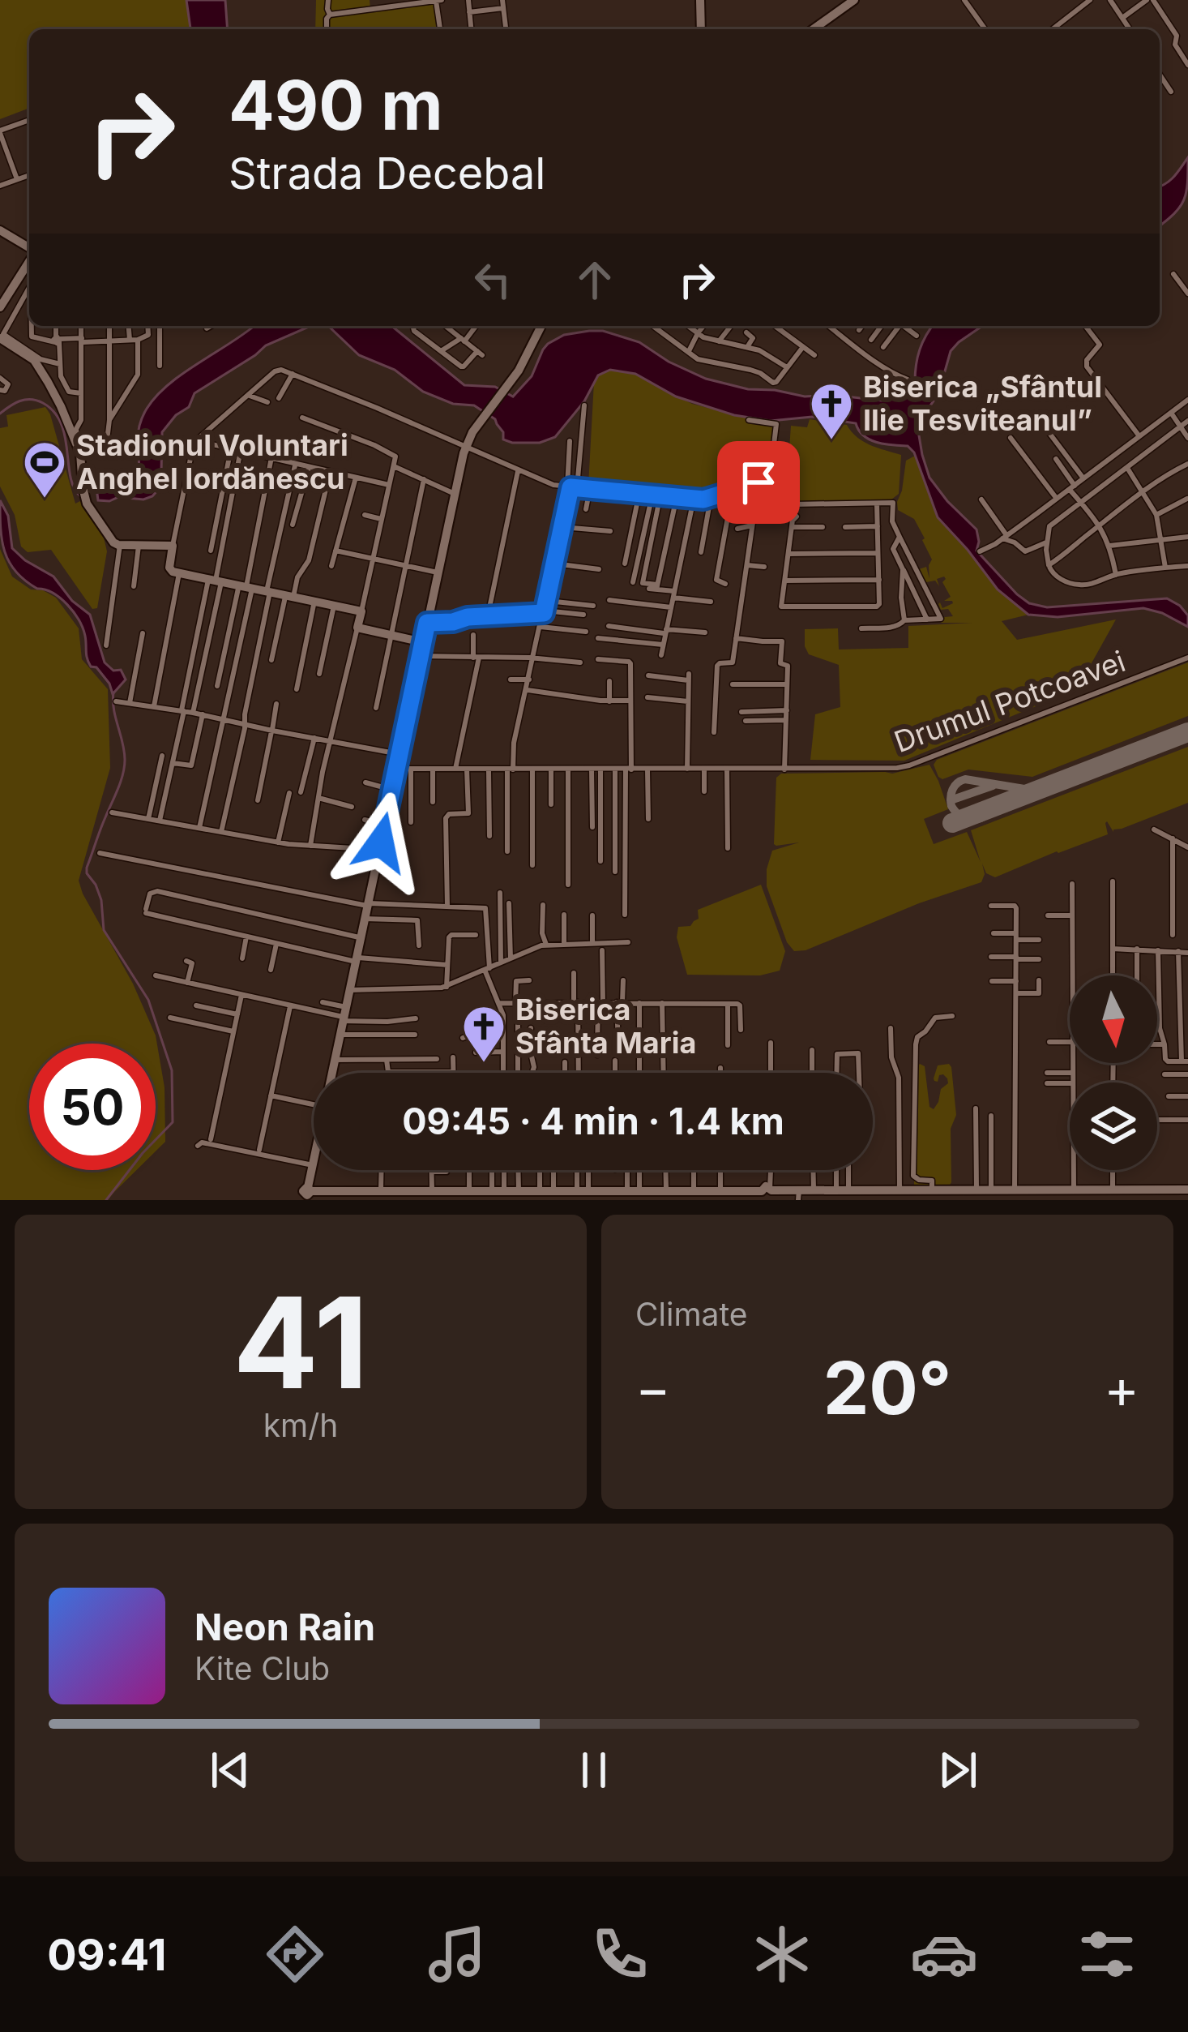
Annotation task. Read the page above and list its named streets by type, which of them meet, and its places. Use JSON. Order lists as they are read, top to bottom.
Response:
{
  "streets": {
    "street": ["Drumul Potcoavei"]
  },
  "places": {
    "church": ["Biserica „Sfântul Ilie Tesviteanul”", "Biserica Sfânta Maria"],
    "sports": ["Stadionul Voluntari Anghel Iordănescu"]
  },
  "north": "bottom",
  "page": {
    "turn": ["490 m", "Strada Decebal"],
    "limit": "50",
    "trip": "09:45 · 4 min · 1.4 km",
    "tile": [
      ["41", "km/h"],
      "Climate"
    ],
    "heat": ["−", "20°", "+"],
    "song": ["Neon Rain", "Kite Club"],
    "tabs": "09:41"
  }
}
